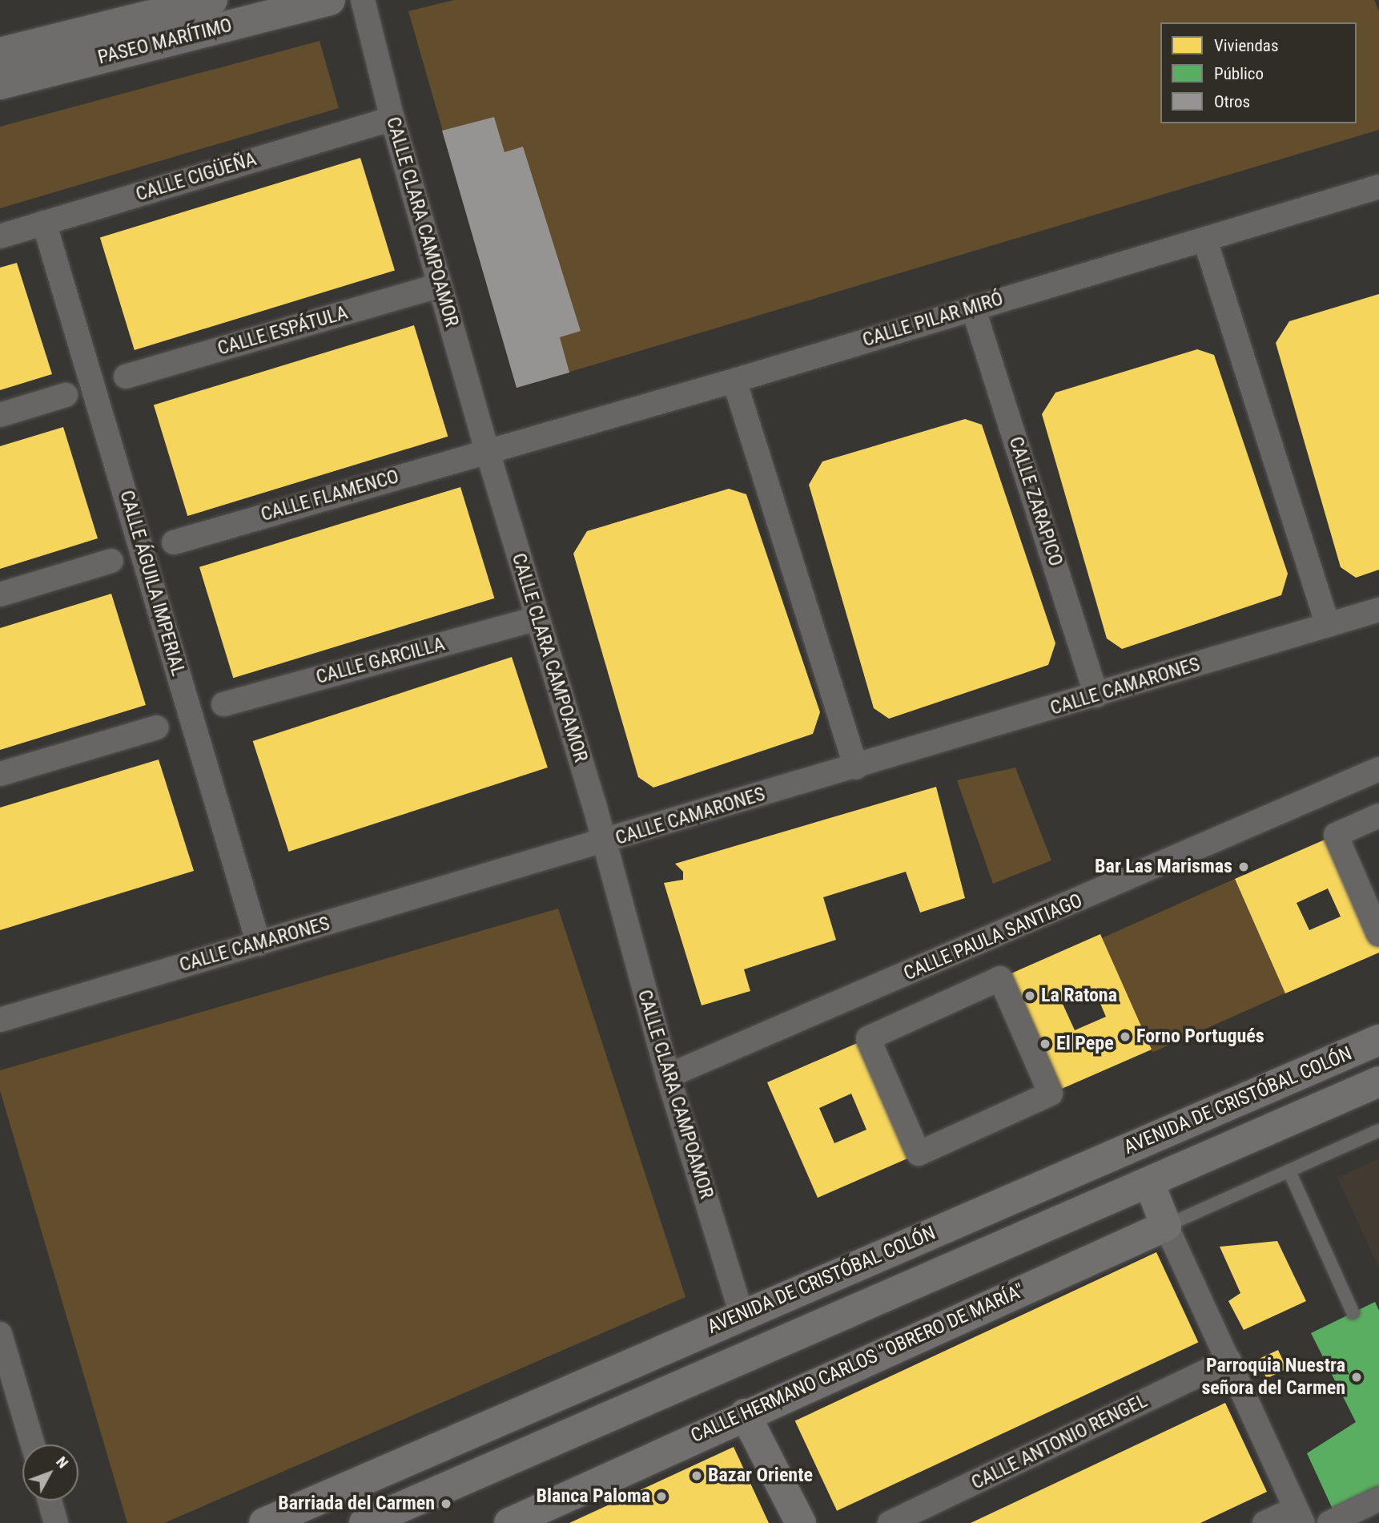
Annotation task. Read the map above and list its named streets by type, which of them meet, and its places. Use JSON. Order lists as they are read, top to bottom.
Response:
{
  "streets": {
    "main road": ["PASEO MARÍTIMO", "AVENIDA DE CRISTÓBAL COLÓN", "CALLE HERMANO CARLOS \"OBRERO DE MARÍA\""],
    "street": [
      "CALLE CIGÜEÑA",
      "CALLE CLARA CAMPOAMOR",
      "CALLE PILAR MIRÓ",
      "CALLE ESPÁTULA",
      "CALLE FLAMENCO",
      "CALLE ZARAPICO",
      "CALLE ÁGUILA IMPERIAL",
      "CALLE GARCILLA",
      "CALLE CAMARONES",
      "CALLE PAULA SANTIAGO",
      "CALLE ANTONIO RENGEL"
    ]
  },
  "crossings": [
    ["CALLE CIGÜEÑA", "CALLE CLARA CAMPOAMOR"],
    ["CALLE CIGÜEÑA", "CALLE ÁGUILA IMPERIAL"],
    ["CALLE CLARA CAMPOAMOR", "CALLE PILAR MIRÓ"],
    ["CALLE CLARA CAMPOAMOR", "CALLE ESPÁTULA"],
    ["CALLE CLARA CAMPOAMOR", "CALLE FLAMENCO"],
    ["CALLE CLARA CAMPOAMOR", "CALLE GARCILLA"],
    ["CALLE CLARA CAMPOAMOR", "CALLE CAMARONES"],
    ["CALLE CLARA CAMPOAMOR", "CALLE PAULA SANTIAGO"],
    ["CALLE CLARA CAMPOAMOR", "AVENIDA DE CRISTÓBAL COLÓN"],
    ["CALLE PILAR MIRÓ", "CALLE FLAMENCO"],
    ["CALLE PILAR MIRÓ", "CALLE ZARAPICO"],
    ["CALLE ZARAPICO", "CALLE CAMARONES"],
    ["CALLE ÁGUILA IMPERIAL", "CALLE CAMARONES"]
  ],
  "places": [
    "Bar Las Marismas",
    "La Ratona",
    "Forno Portugués",
    "El Pepe",
    "Parroquia Nuestra señora del Carmen",
    "Bazar Oriente",
    "Blanca Paloma",
    "Barriada del Carmen"
  ],
  "legend": ["Viviendas", "Público", "Otros"],
  "north": "top right"
}
